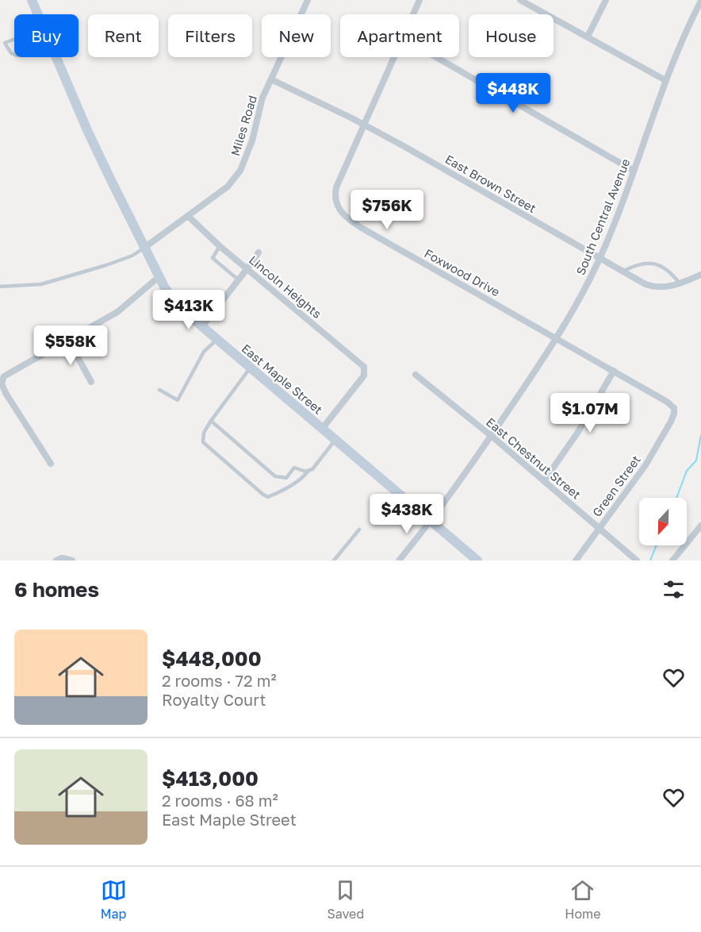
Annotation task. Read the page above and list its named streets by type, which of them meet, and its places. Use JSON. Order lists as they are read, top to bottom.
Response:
{
  "streets": {
    "main road": ["East Maple Street"],
    "street": [
      "Miles Road",
      "East Brown Street",
      "South Central Avenue",
      "Foxwood Drive",
      "Lincoln Heights",
      "East Chestnut Street",
      "Green Street"
    ]
  },
  "crossings": [
    ["Miles Road", "East Brown Street"],
    ["Miles Road", "Lincoln Heights"],
    ["Miles Road", "East Maple Street"],
    ["East Brown Street", "South Central Avenue"],
    ["East Brown Street", "Foxwood Drive"],
    ["South Central Avenue", "Foxwood Drive"],
    ["South Central Avenue", "East Maple Street"],
    ["South Central Avenue", "East Chestnut Street"],
    ["Foxwood Drive", "Green Street"],
    ["Lincoln Heights", "East Maple Street"],
    ["East Chestnut Street", "Green Street"]
  ],
  "north": "bottom",
  "page": {
    "chip": [
      "Buy",
      "Rent",
      "Filters",
      "New",
      "Apartment",
      "House"
    ],
    "price": [
      "$448K",
      "$756K",
      "$413K",
      "$558K",
      "$1.07M",
      "$438K"
    ],
    "heading": "6 homes",
    "list": [
      {
        "name": "$448,000",
        "note": "2 rooms · 72 m² · Royalty Court"
      },
      {
        "name": "$413,000",
        "note": "2 rooms · 68 m² · East Maple Street"
      }
    ],
    "tabs": ["Map", "Saved", "Home"]
  }
}
